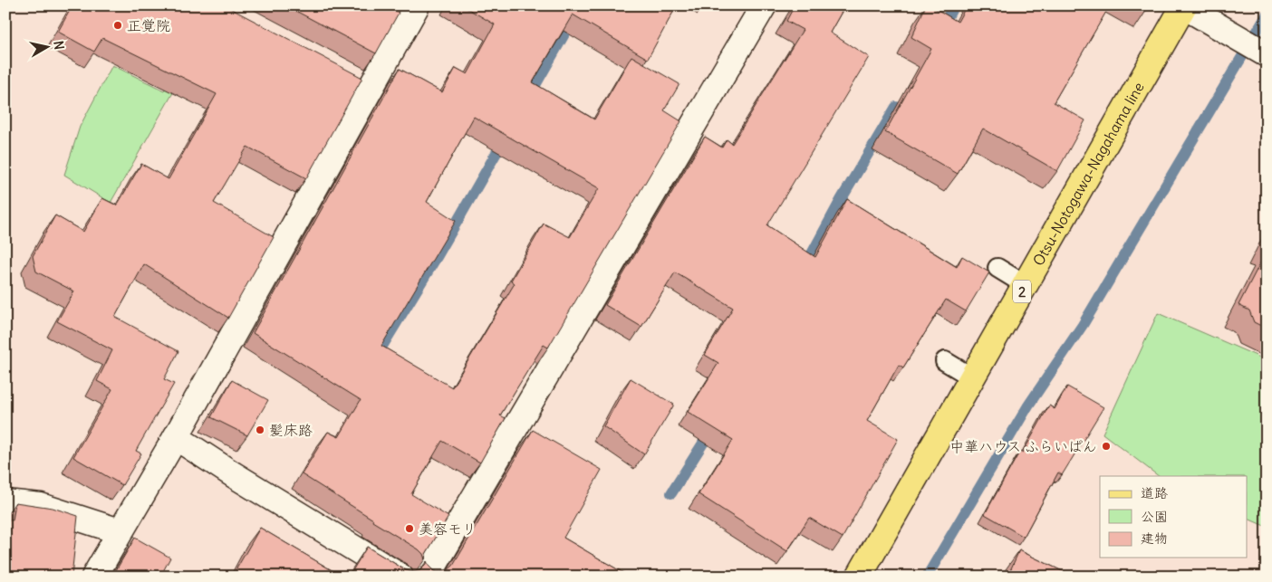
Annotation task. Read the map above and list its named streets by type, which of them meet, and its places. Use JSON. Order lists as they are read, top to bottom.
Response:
{
  "streets": {
    "main road": ["Otsu-Notogawa-Nagahama line", "2"]
  },
  "places": [
    "正覚院",
    "髪床路",
    "中華ハウス ふらいぱん",
    "美容モリ"
  ],
  "legend": ["道路", "公園", "建物"],
  "north": "right"
}
